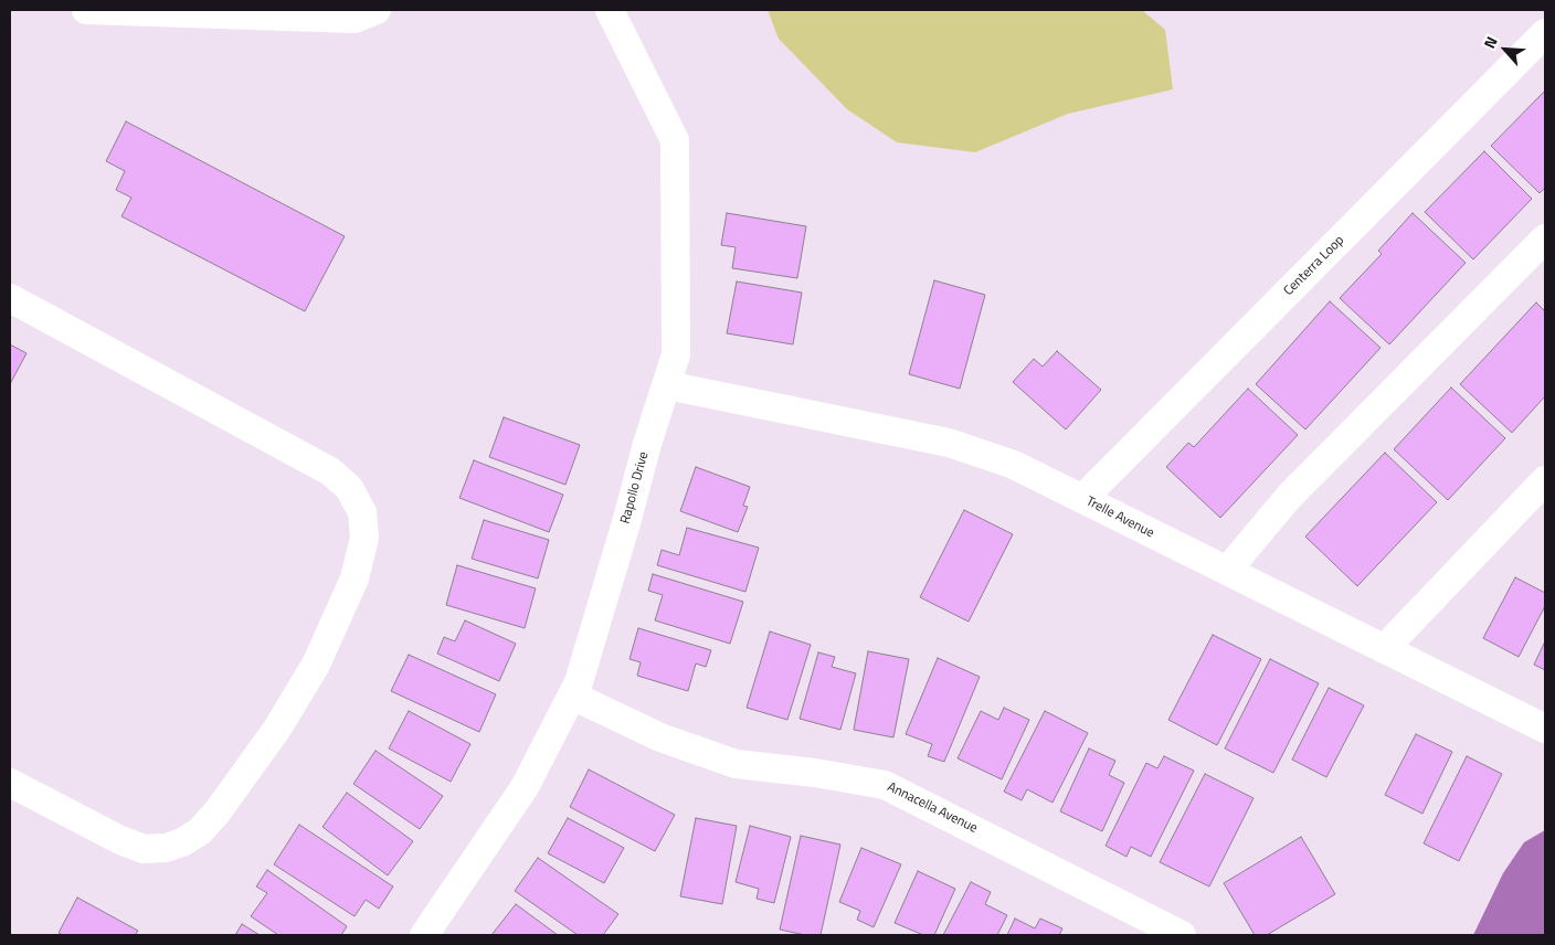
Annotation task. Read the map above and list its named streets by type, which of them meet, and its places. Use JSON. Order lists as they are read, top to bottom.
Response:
{
  "streets": {
    "street": [
      "Centerra Loop",
      "Rapollo Drive",
      "Trelle Avenue",
      "Annacella Avenue"
    ]
  },
  "crossings": [
    ["Centerra Loop", "Trelle Avenue"],
    ["Rapollo Drive", "Trelle Avenue"],
    ["Rapollo Drive", "Annacella Avenue"]
  ],
  "north": "top left"
}
